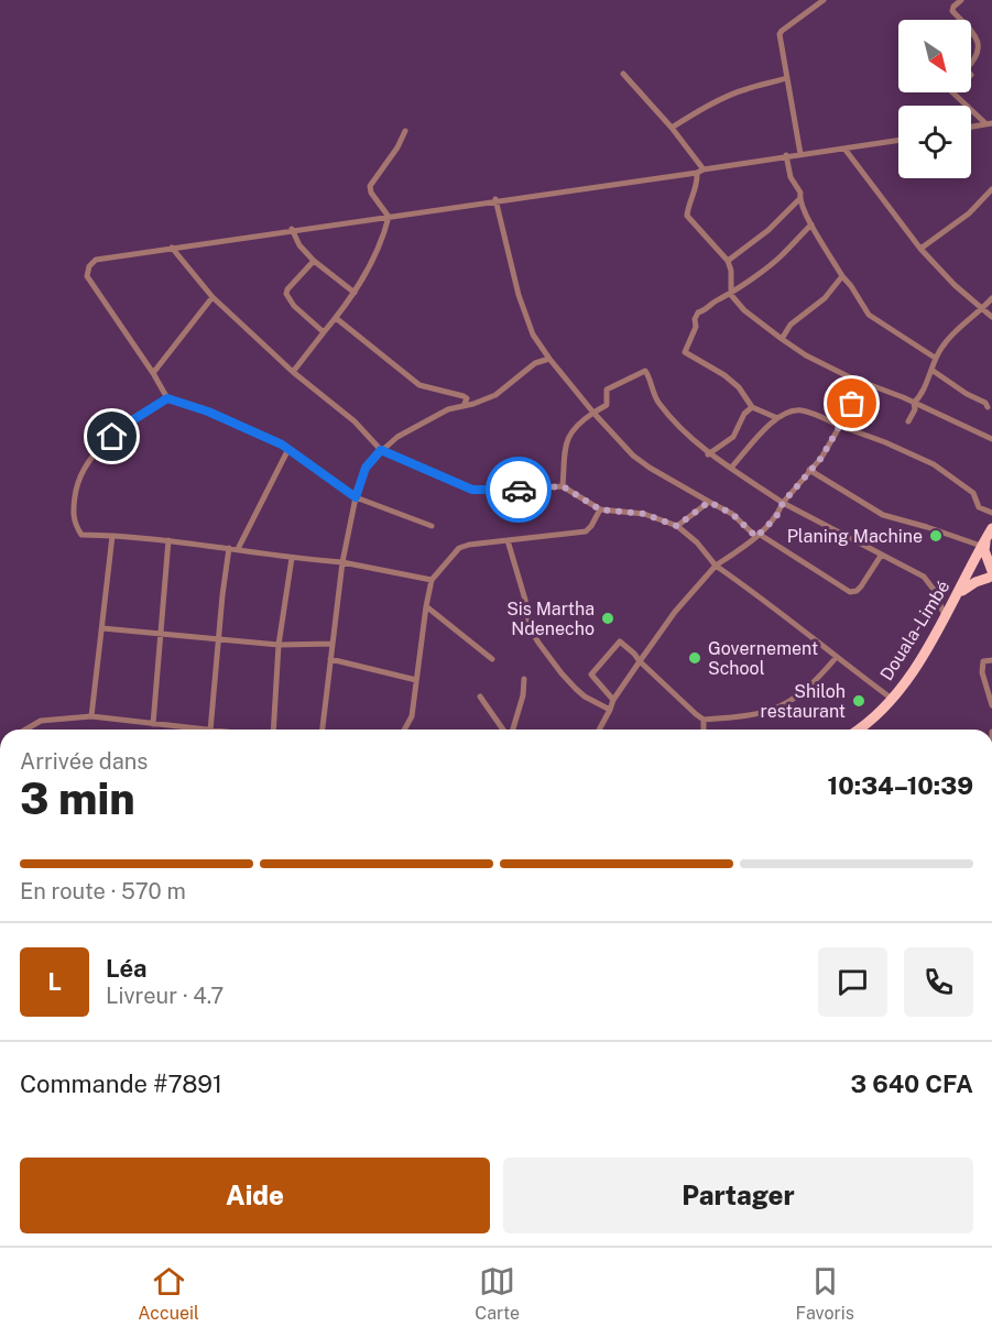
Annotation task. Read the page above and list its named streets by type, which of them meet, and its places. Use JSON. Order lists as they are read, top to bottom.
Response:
{
  "streets": {
    "highway": ["Douala-Limbé"]
  },
  "places": [
    "Planing Machine",
    "Sis Martha Ndenecho",
    "Governement School",
    "Shiloh restaurant"
  ],
  "north": "bottom right",
  "page": {
    "heading": ["3 min", "Arrivée dans", "10:34–10:39"],
    "panel": [
      "Léa",
      "Livreur · 4.7",
      "Commande #7891",
      "3 640 CFA"
    ],
    "bar": "En route · 570 m",
    "round": "L",
    "buttons": ["Aide", "Partager"],
    "tabs": ["Accueil", "Carte", "Favoris"]
  }
}
